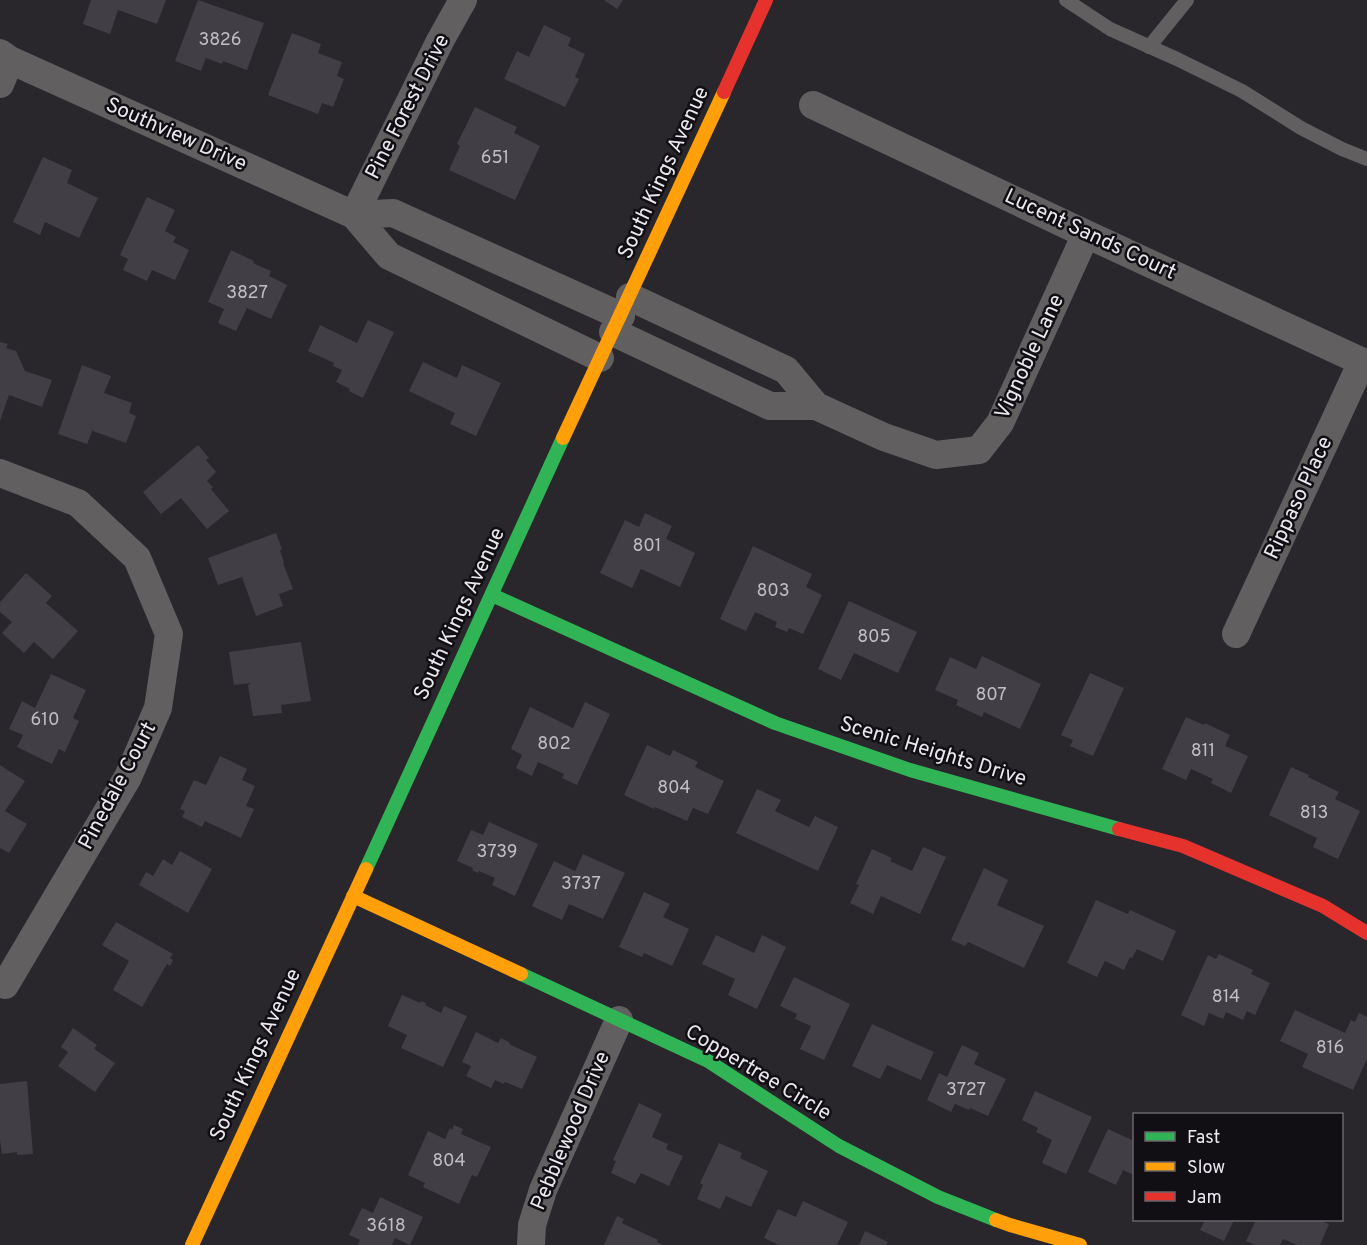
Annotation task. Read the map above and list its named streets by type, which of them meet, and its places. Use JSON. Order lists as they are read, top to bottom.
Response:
{
  "streets": {
    "street": [
      "Pine Forest Drive",
      "Southview Drive",
      "South Kings Avenue",
      "Lucent Sands Court",
      "Vignoble Lane",
      "Rippaso Place",
      "Scenic Heights Drive",
      "Pinedale Court",
      "Coppertree Circle",
      "Pebblewood Drive"
    ]
  },
  "crossings": [
    ["Pine Forest Drive", "Southview Drive"],
    ["Southview Drive", "South Kings Avenue"],
    ["Southview Drive", "Vignoble Lane"],
    ["South Kings Avenue", "Vignoble Lane"],
    ["South Kings Avenue", "Scenic Heights Drive"],
    ["South Kings Avenue", "Coppertree Circle"],
    ["Lucent Sands Court", "Vignoble Lane"],
    ["Lucent Sands Court", "Rippaso Place"],
    ["Coppertree Circle", "Pebblewood Drive"]
  ],
  "house_numbers": [
    "3826",
    "651",
    "3827",
    "801",
    "803",
    "805",
    "807",
    "610",
    "802",
    "811",
    "804",
    "813",
    "3739",
    "3737",
    "814",
    "816",
    "3727",
    "804",
    "3618"
  ],
  "legend": ["Fast", "Slow", "Jam"]
}
